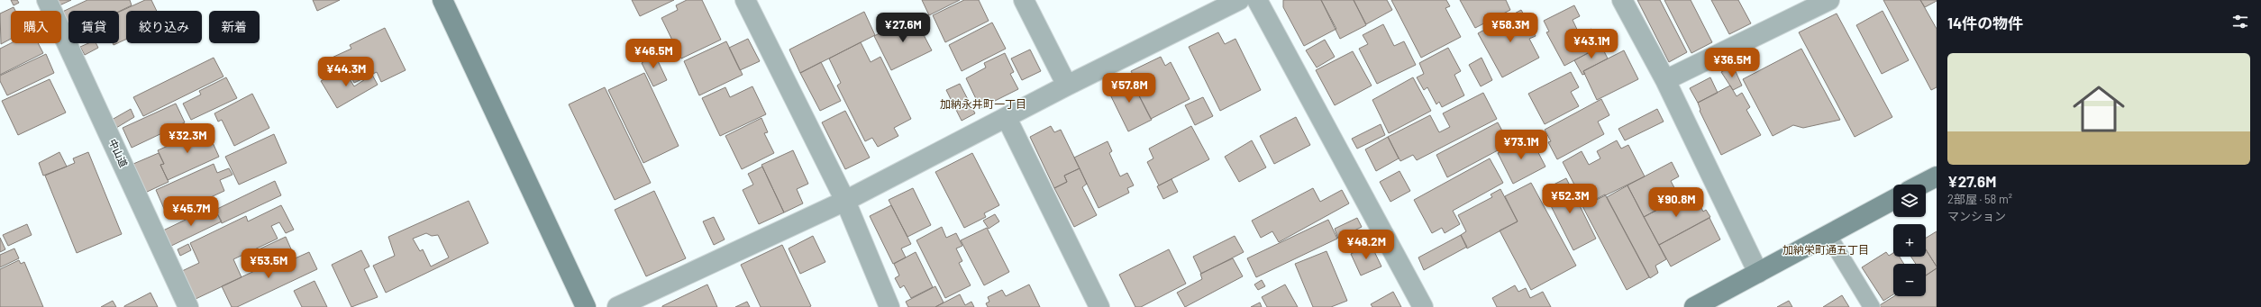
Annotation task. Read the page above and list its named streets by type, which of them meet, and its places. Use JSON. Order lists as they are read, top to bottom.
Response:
{
  "streets": {
    "street": ["中山道"]
  },
  "districts": ["加納永井町一丁目", "加納栄町通五丁目"],
  "page": {
    "heading": "14件の物件",
    "chip": [
      "購入",
      "賃貸",
      "絞り込み",
      "新着"
    ],
    "price": [
      "¥27.6M",
      "¥58.3M",
      "¥43.1M",
      "¥46.5M",
      "¥36.5M",
      "¥44.3M",
      "¥57.8M",
      "¥32.3M",
      "¥73.1M",
      "¥52.3M",
      "¥90.8M",
      "¥45.7M",
      "¥48.2M",
      "¥53.5M"
    ],
    "list": [
      {
        "name": "¥27.6M",
        "note": "2部屋 · 58 m² · マンション"
      }
    ],
    "map_buttons": ["+", "−"]
  }
}
